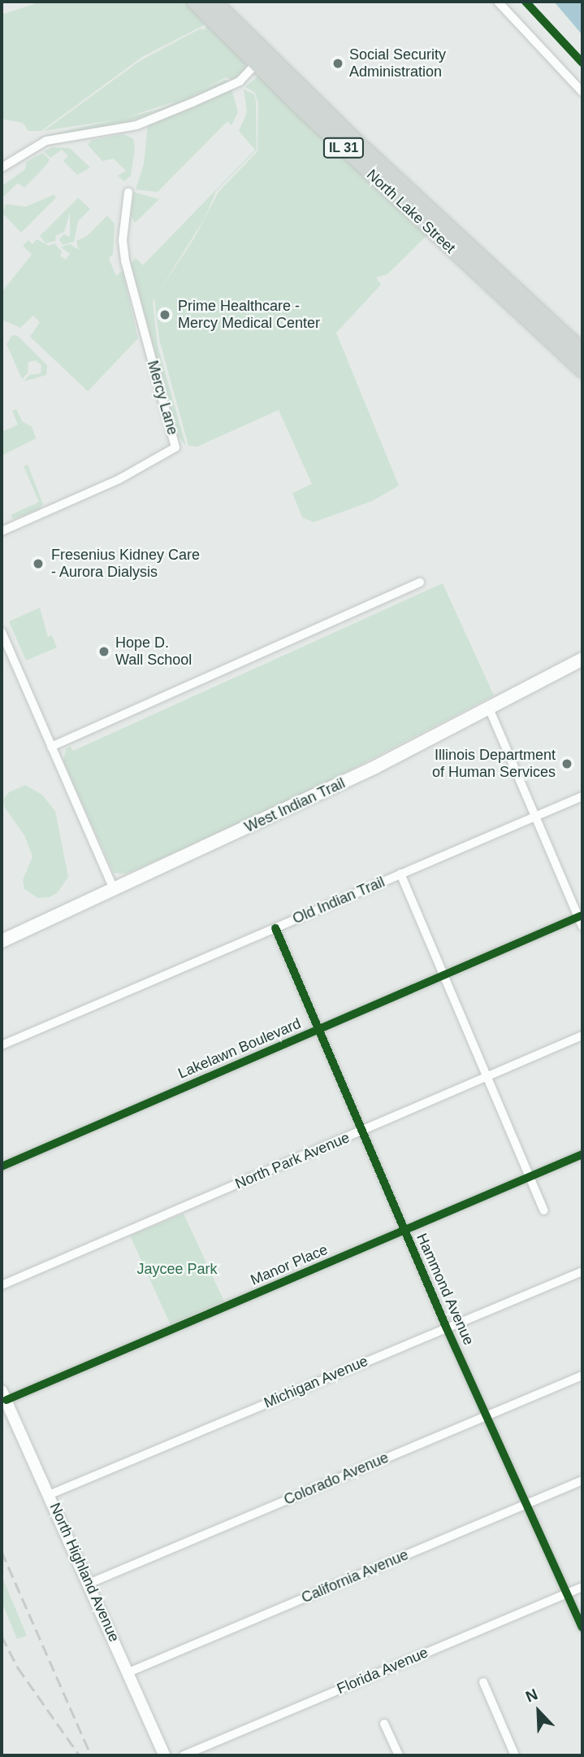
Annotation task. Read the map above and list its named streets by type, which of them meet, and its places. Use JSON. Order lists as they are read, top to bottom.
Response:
{
  "streets": {
    "main road": ["IL 31", "North Lake Street", "West Indian Trail"],
    "street": [
      "Mercy Lane",
      "Old Indian Trail",
      "Lakelawn Boulevard",
      "North Park Avenue",
      "Manor Place",
      "Hammond Avenue",
      "Michigan Avenue",
      "Colorado Avenue",
      "North Highland Avenue",
      "California Avenue",
      "Florida Avenue"
    ]
  },
  "crossings": [
    ["Old Indian Trail", "Hammond Avenue"],
    ["Lakelawn Boulevard", "Hammond Avenue"],
    ["North Park Avenue", "Hammond Avenue"],
    ["Manor Place", "Hammond Avenue"],
    ["Manor Place", "North Highland Avenue"],
    ["Hammond Avenue", "Michigan Avenue"],
    ["Hammond Avenue", "Colorado Avenue"],
    ["Hammond Avenue", "California Avenue"],
    ["Hammond Avenue", "Florida Avenue"],
    ["Michigan Avenue", "North Highland Avenue"],
    ["Colorado Avenue", "North Highland Avenue"],
    ["North Highland Avenue", "California Avenue"]
  ],
  "parks": ["Jaycee Park"],
  "places": [
    "Social Security Administration",
    "Prime Healthcare - Mercy Medical Center",
    "Fresenius Kidney Care - Aurora Dialysis",
    "Hope D. Wall School",
    "Illinois Department of Human Services"
  ],
  "north": "top left"
}
